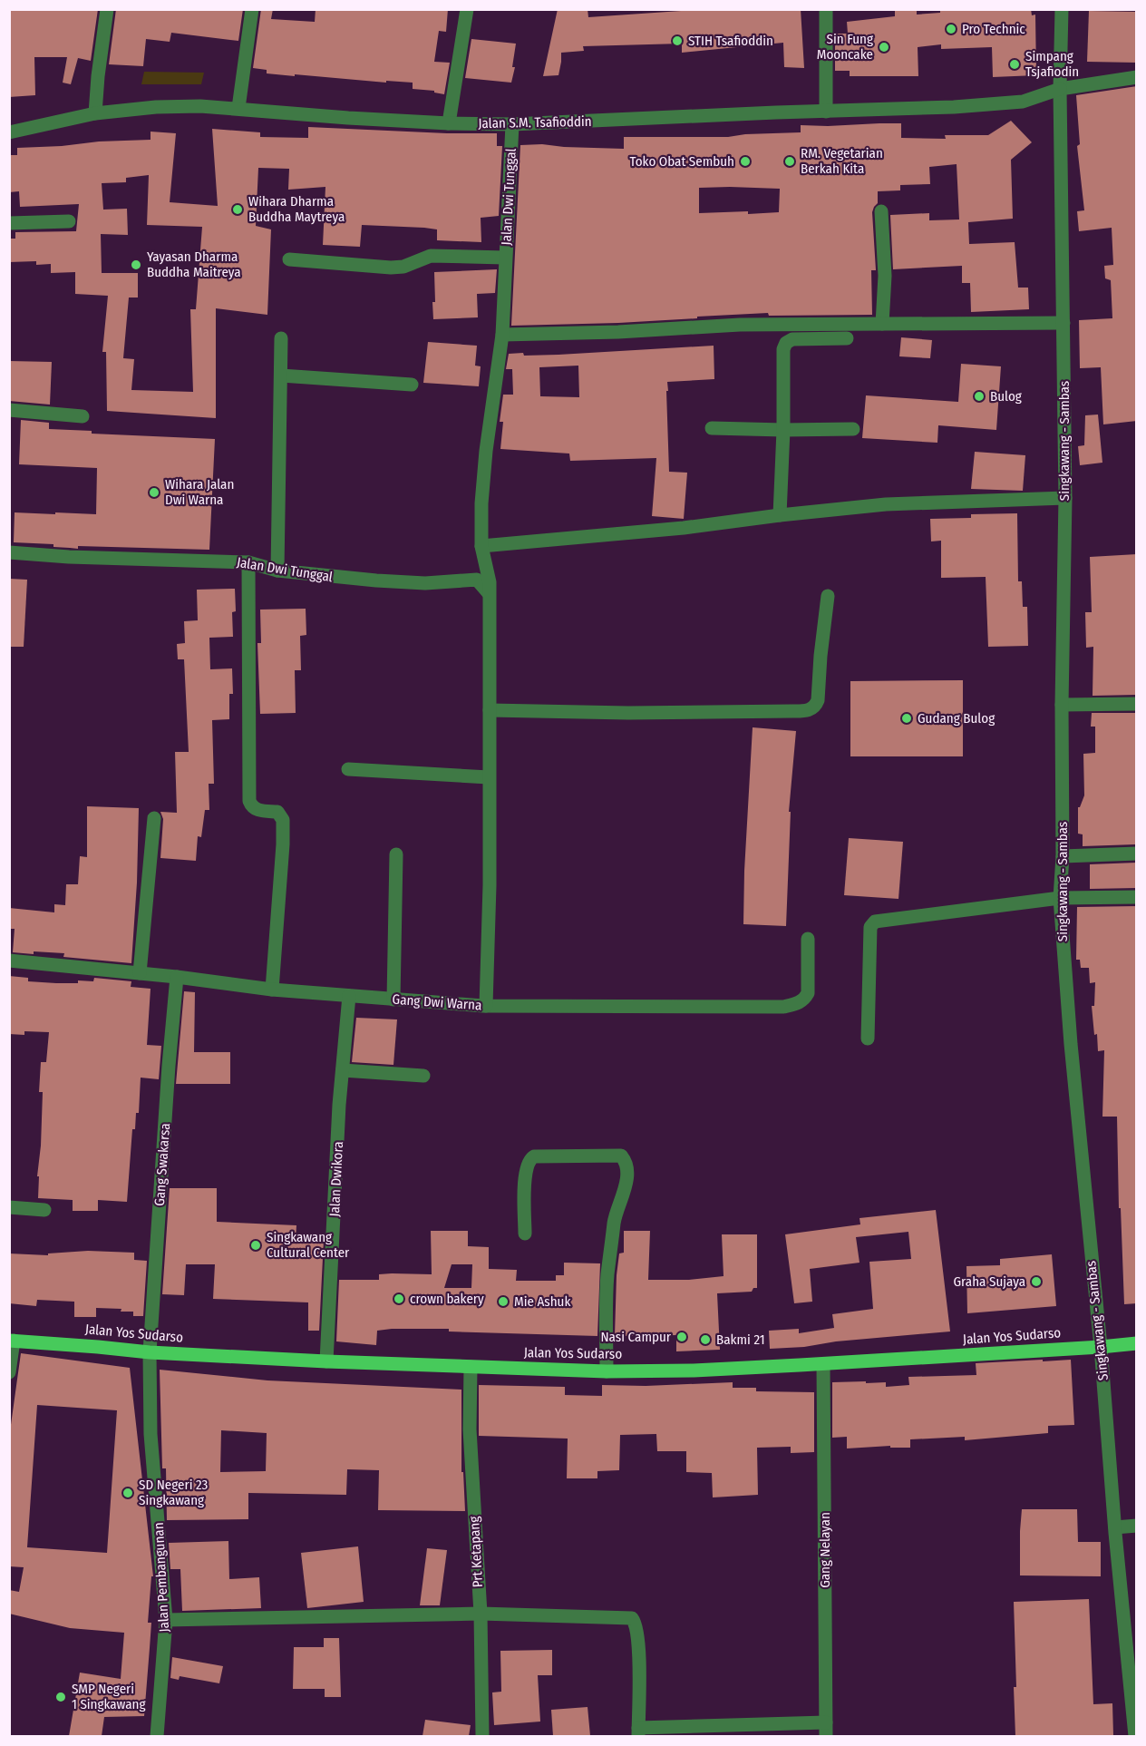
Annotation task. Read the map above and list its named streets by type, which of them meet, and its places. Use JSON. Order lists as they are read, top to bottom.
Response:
{
  "streets": {
    "main road": ["Jalan Yos Sudarso"],
    "street": [
      "Jalan S.M. Tsafioddin",
      "Jalan Dwi Tunggal",
      "Singkawang - Sambas",
      "Gang Dwi Warna",
      "Gang Swakarsa",
      "Jalan Dwikora",
      "Gang Nelayan",
      "Prt Ketapang",
      "Jalan Pembangunan"
    ]
  },
  "crossings": [
    ["Jalan S.M. Tsafioddin", "Jalan Dwi Tunggal"],
    ["Jalan S.M. Tsafioddin", "Singkawang - Sambas"],
    ["Jalan Dwi Tunggal", "Gang Dwi Warna"],
    ["Singkawang - Sambas", "Jalan Yos Sudarso"],
    ["Gang Dwi Warna", "Gang Swakarsa"],
    ["Gang Dwi Warna", "Jalan Dwikora"],
    ["Gang Swakarsa", "Jalan Yos Sudarso"],
    ["Gang Swakarsa", "Jalan Pembangunan"],
    ["Jalan Dwikora", "Jalan Yos Sudarso"],
    ["Jalan Yos Sudarso", "Gang Nelayan"],
    ["Jalan Yos Sudarso", "Prt Ketapang"],
    ["Jalan Yos Sudarso", "Jalan Pembangunan"]
  ],
  "places": [
    "Pro Technic",
    "STIH Tsafioddin",
    "Sin Fung Mooncake",
    "Simpang Tsjafiodin",
    "Toko Obat Sembuh",
    "RM. Vegetarian Berkah Kita",
    "Wihara Dharma Buddha Maytreya",
    "Yayasan Dharma Buddha Maitreya",
    "Bulog",
    "Wihara Jalan Dwi Warna",
    "Gudang Bulog",
    "Singkawang Cultural Center",
    "Graha Sujaya",
    "crown bakery",
    "Mie Ashuk",
    "Nasi Campur",
    "Bakmi 21",
    "SD Negeri 23 Singkawang",
    "SMP Negeri 1 Singkawang"
  ]
}
